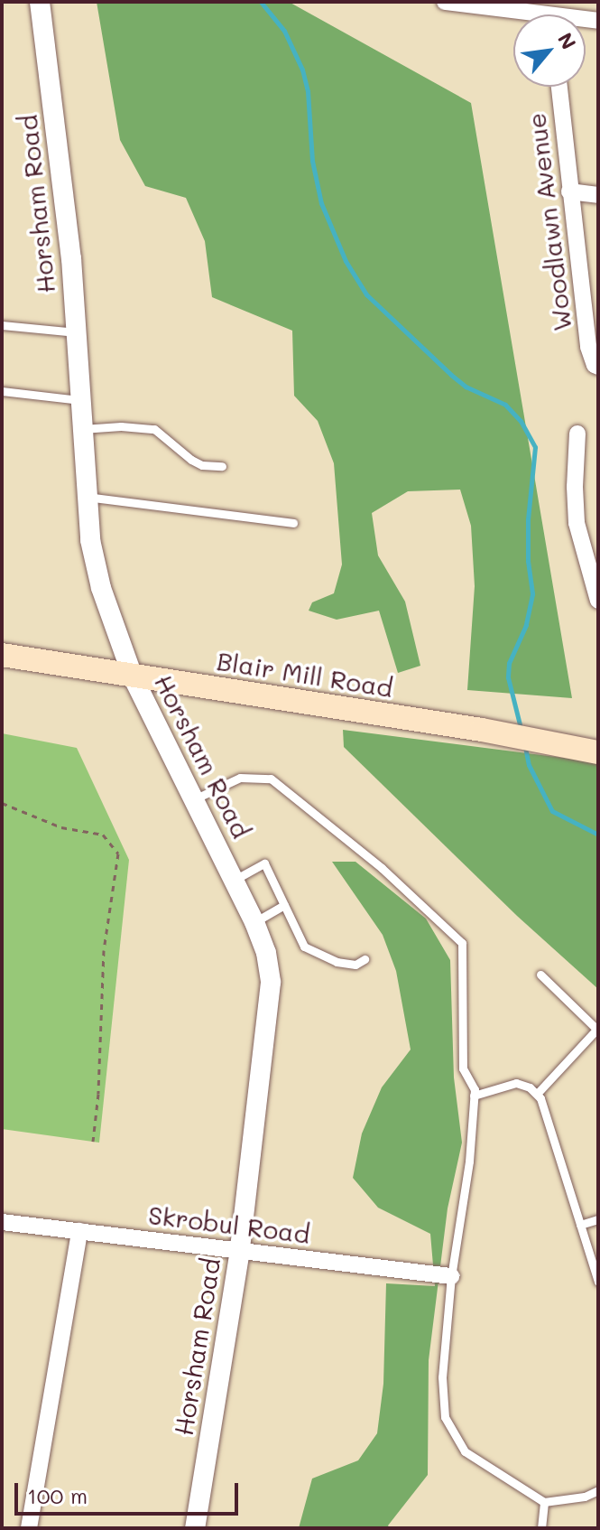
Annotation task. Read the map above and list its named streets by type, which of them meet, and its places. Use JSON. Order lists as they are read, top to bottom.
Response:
{
  "streets": {
    "main road": ["Blair Mill Road"],
    "street": ["Horsham Road", "Woodlawn Avenue", "Skrobul Road"]
  },
  "crossings": [
    ["Horsham Road", "Blair Mill Road"],
    ["Horsham Road", "Skrobul Road"]
  ],
  "scale_bar": "100 m",
  "north": "top right"
}
